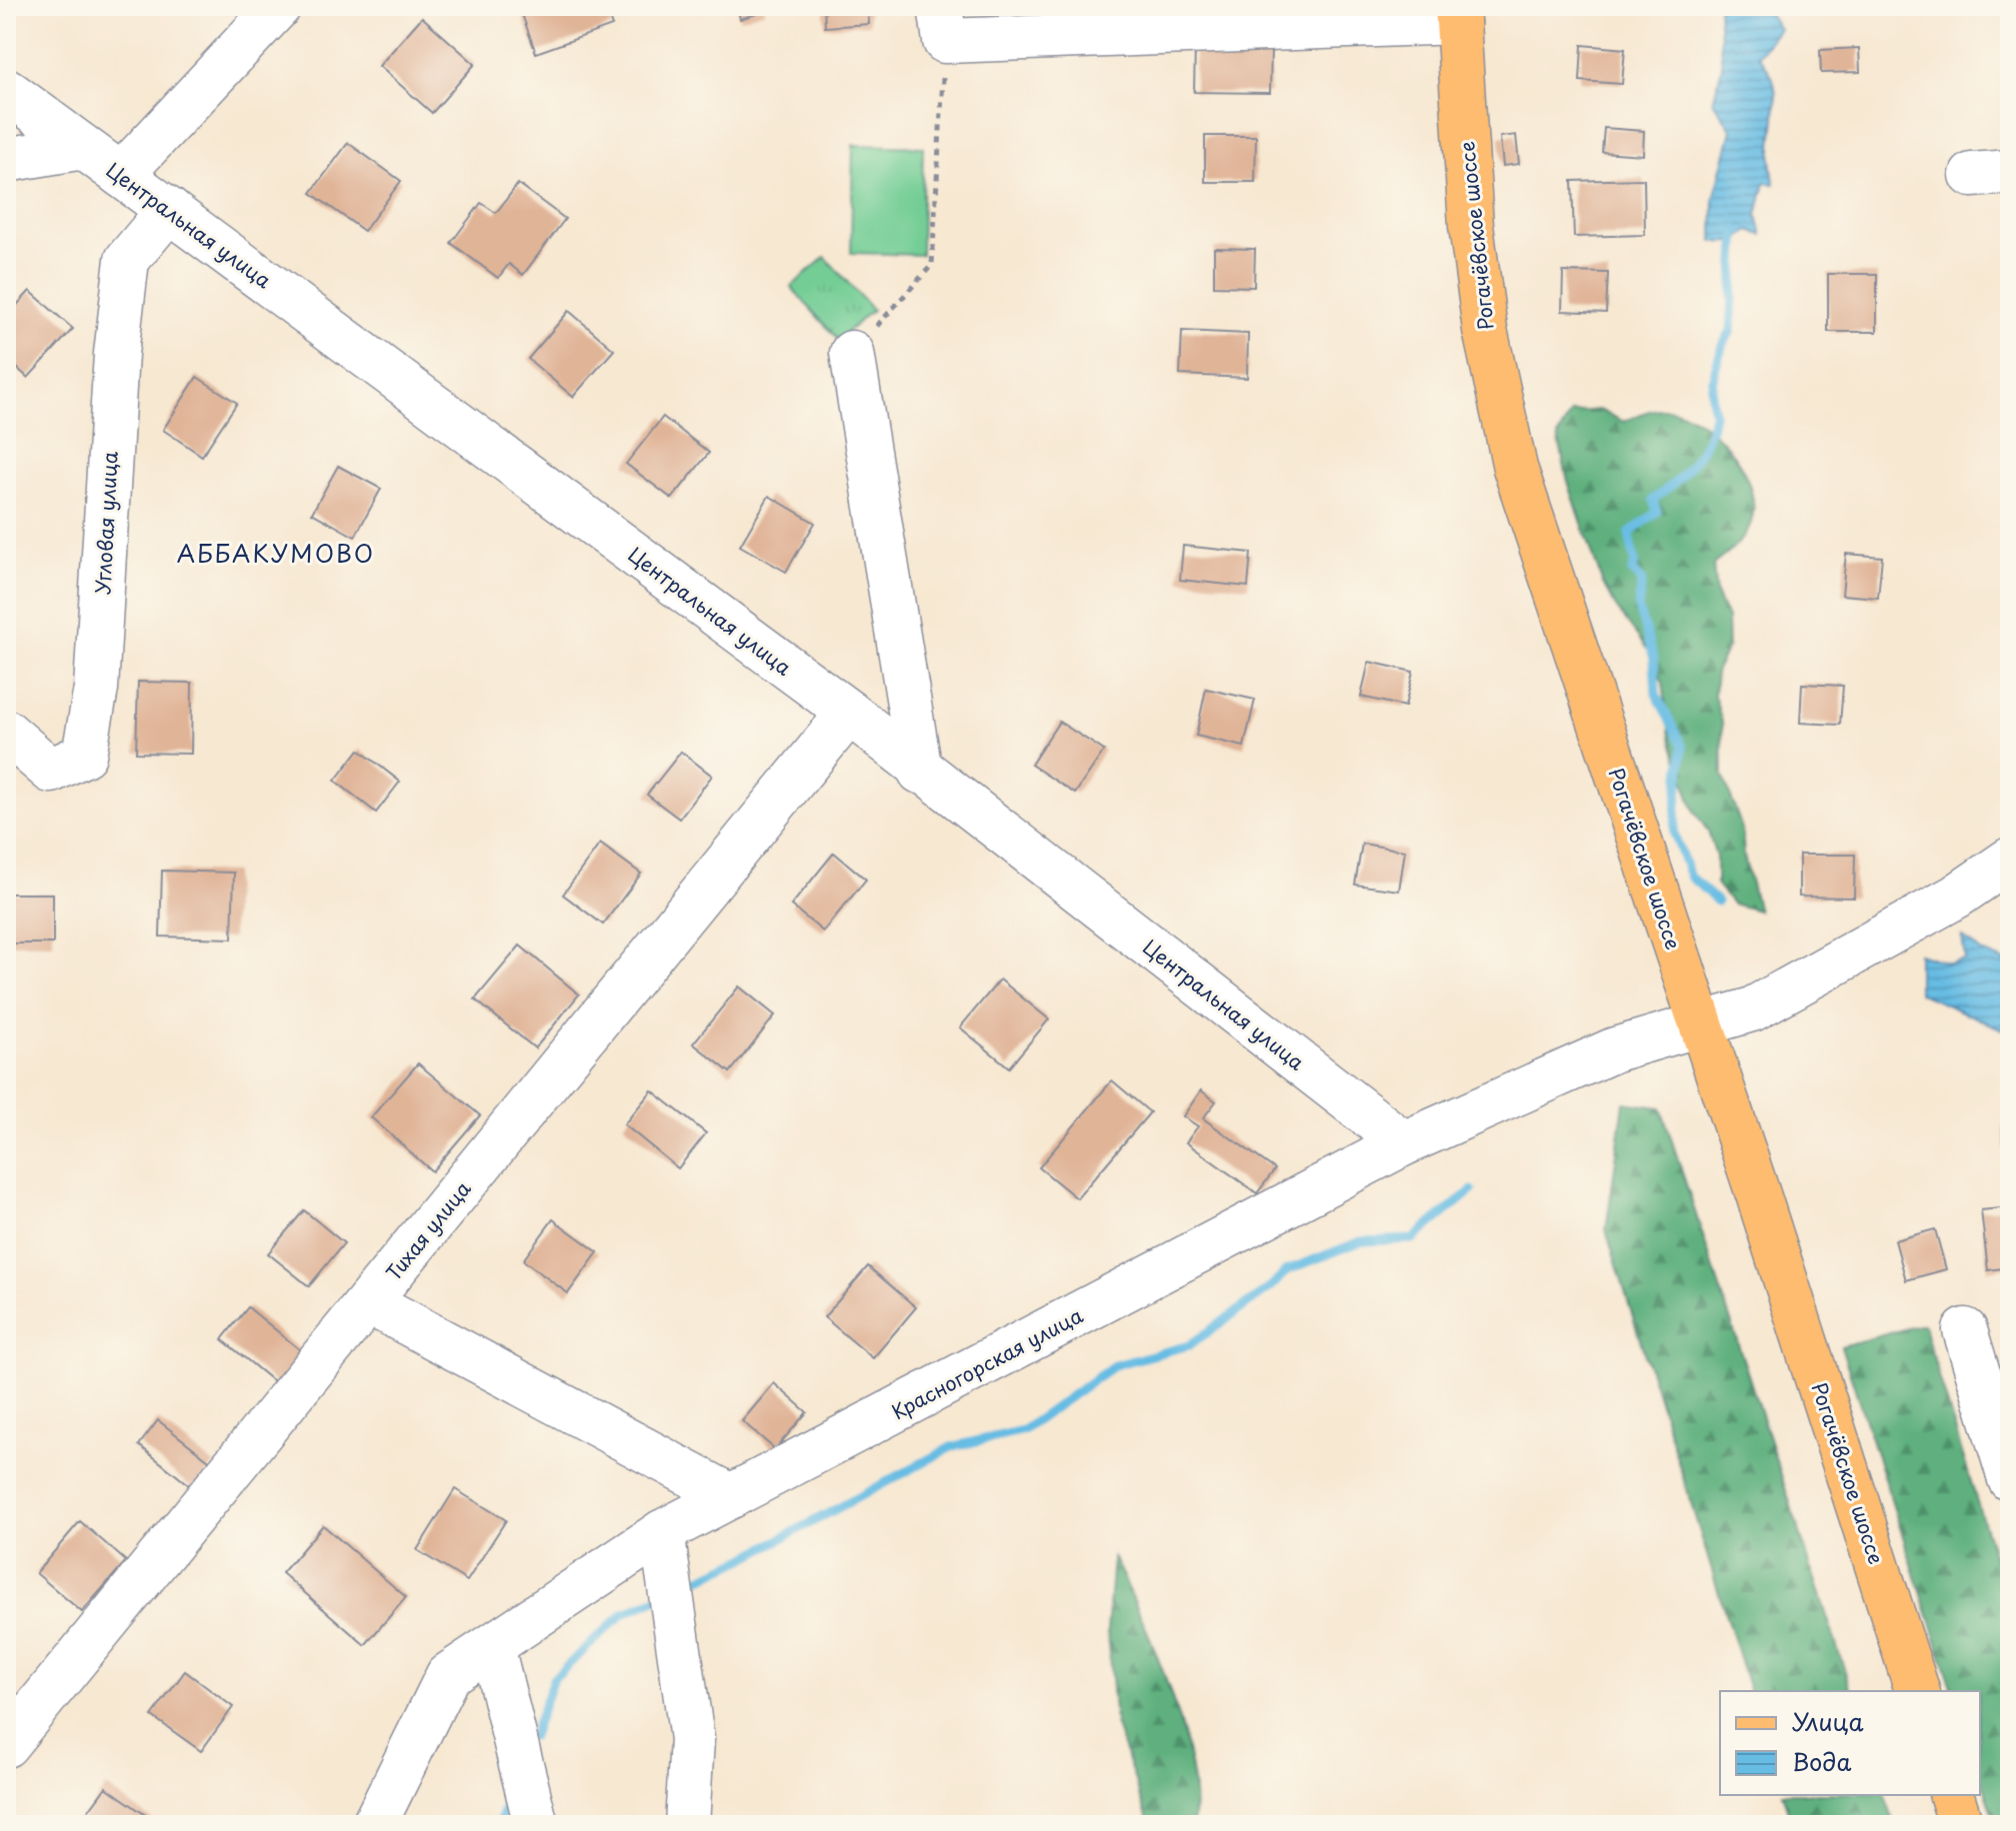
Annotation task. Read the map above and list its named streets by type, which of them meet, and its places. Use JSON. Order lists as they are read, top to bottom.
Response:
{
  "streets": {
    "main road": ["Рогачёвское шоссе"],
    "street": [
      "Центральная улица",
      "Угловая улица",
      "Тихая улица",
      "Красногорская улица"
    ]
  },
  "crossings": [
    ["Центральная улица", "Угловая улица"],
    ["Центральная улица", "Тихая улица"],
    ["Центральная улица", "Красногорская улица"],
    ["Рогачёвское шоссе", "Красногорская улица"]
  ],
  "districts": ["АББАКУМОВО"],
  "legend": ["Улица", "Вода"]
}
